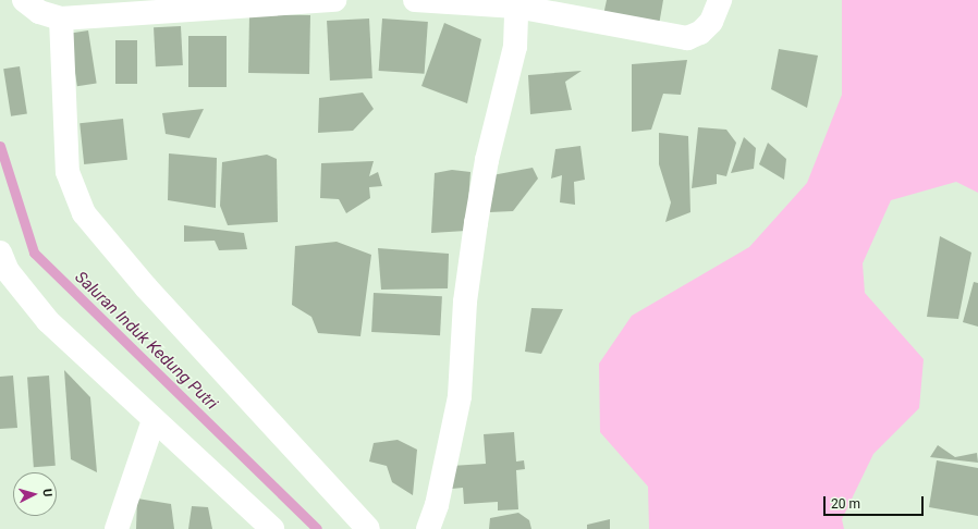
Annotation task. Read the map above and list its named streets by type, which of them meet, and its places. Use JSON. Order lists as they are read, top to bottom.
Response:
{
  "water": ["Saluran Induk Kedung Putri"],
  "scale_bar": "20 m",
  "north": "right"
}
